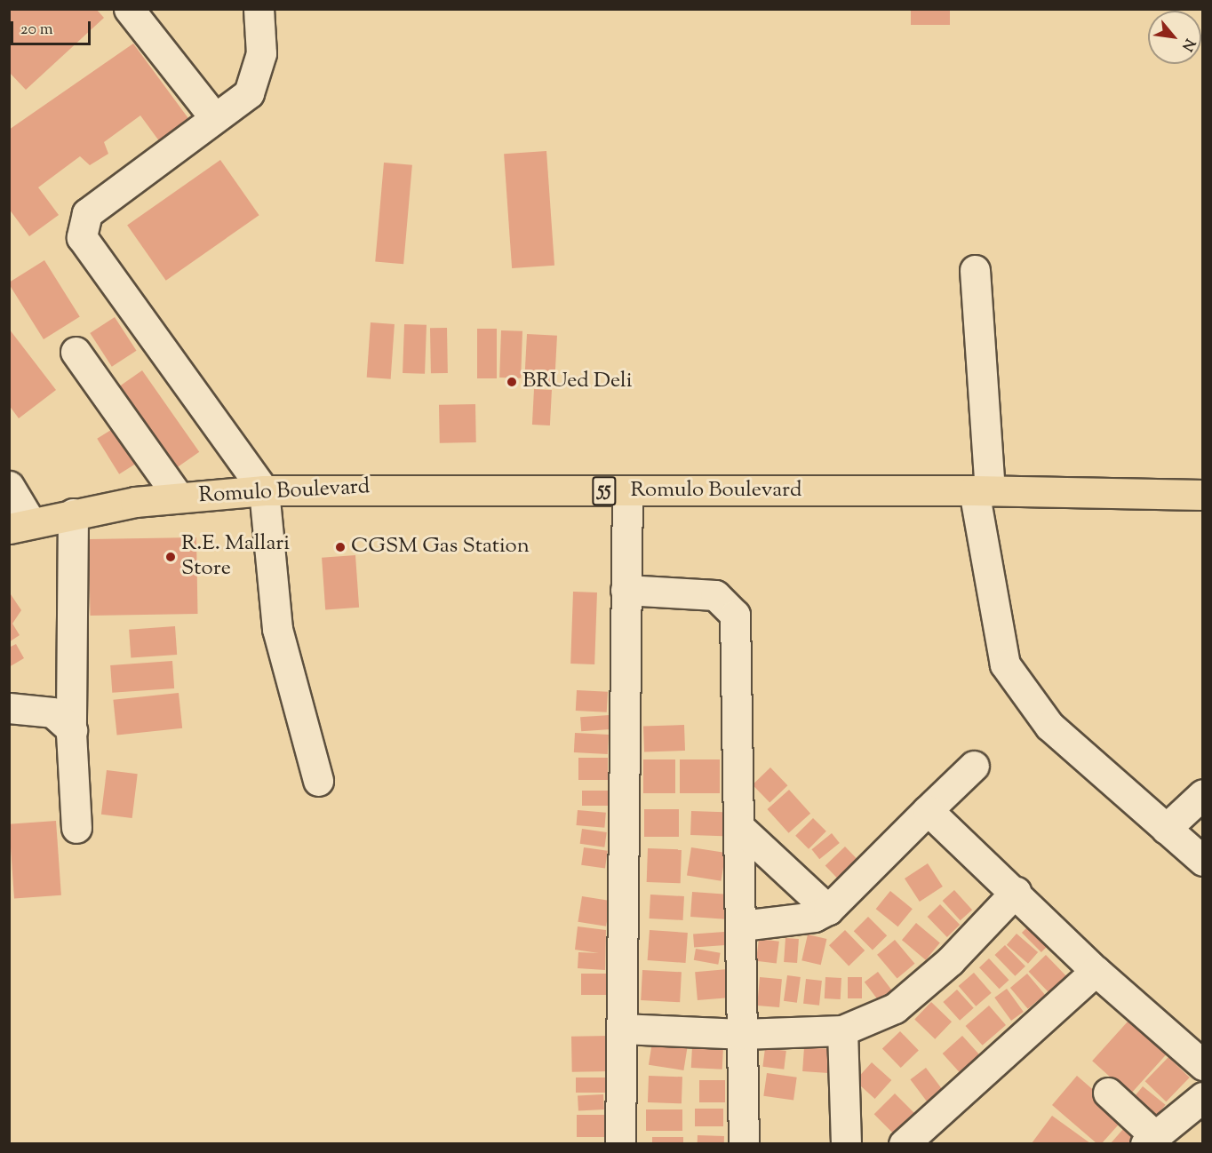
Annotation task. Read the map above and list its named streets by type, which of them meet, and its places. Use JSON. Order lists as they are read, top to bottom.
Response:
{
  "streets": {
    "highway": ["55", "Romulo Boulevard"]
  },
  "places": ["BRUed Deli", "CGSM Gas Station", "R.E. Mallari Store"],
  "scale_bar": "20 m",
  "north": "bottom right"
}
